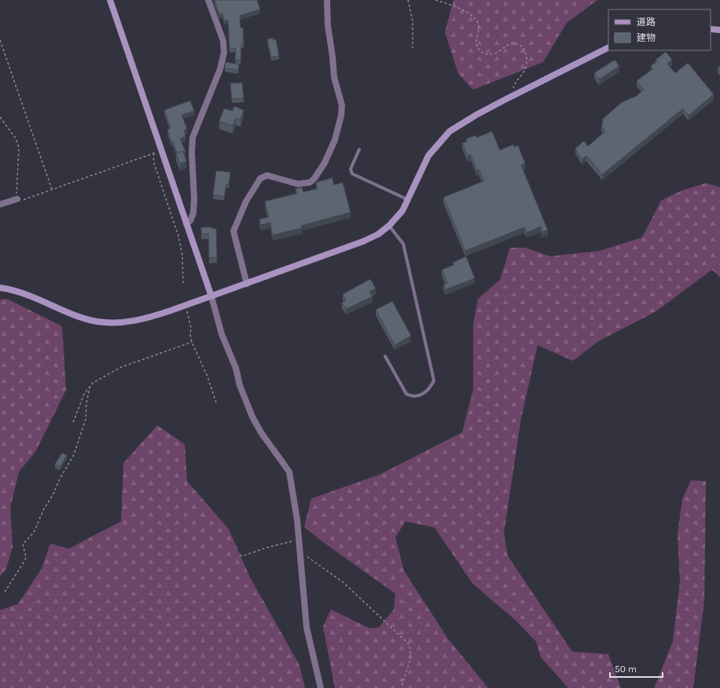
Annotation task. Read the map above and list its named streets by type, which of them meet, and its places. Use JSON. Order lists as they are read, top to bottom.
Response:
{
  "legend": ["道路", "建物"],
  "scale_bar": "50 m"
}
